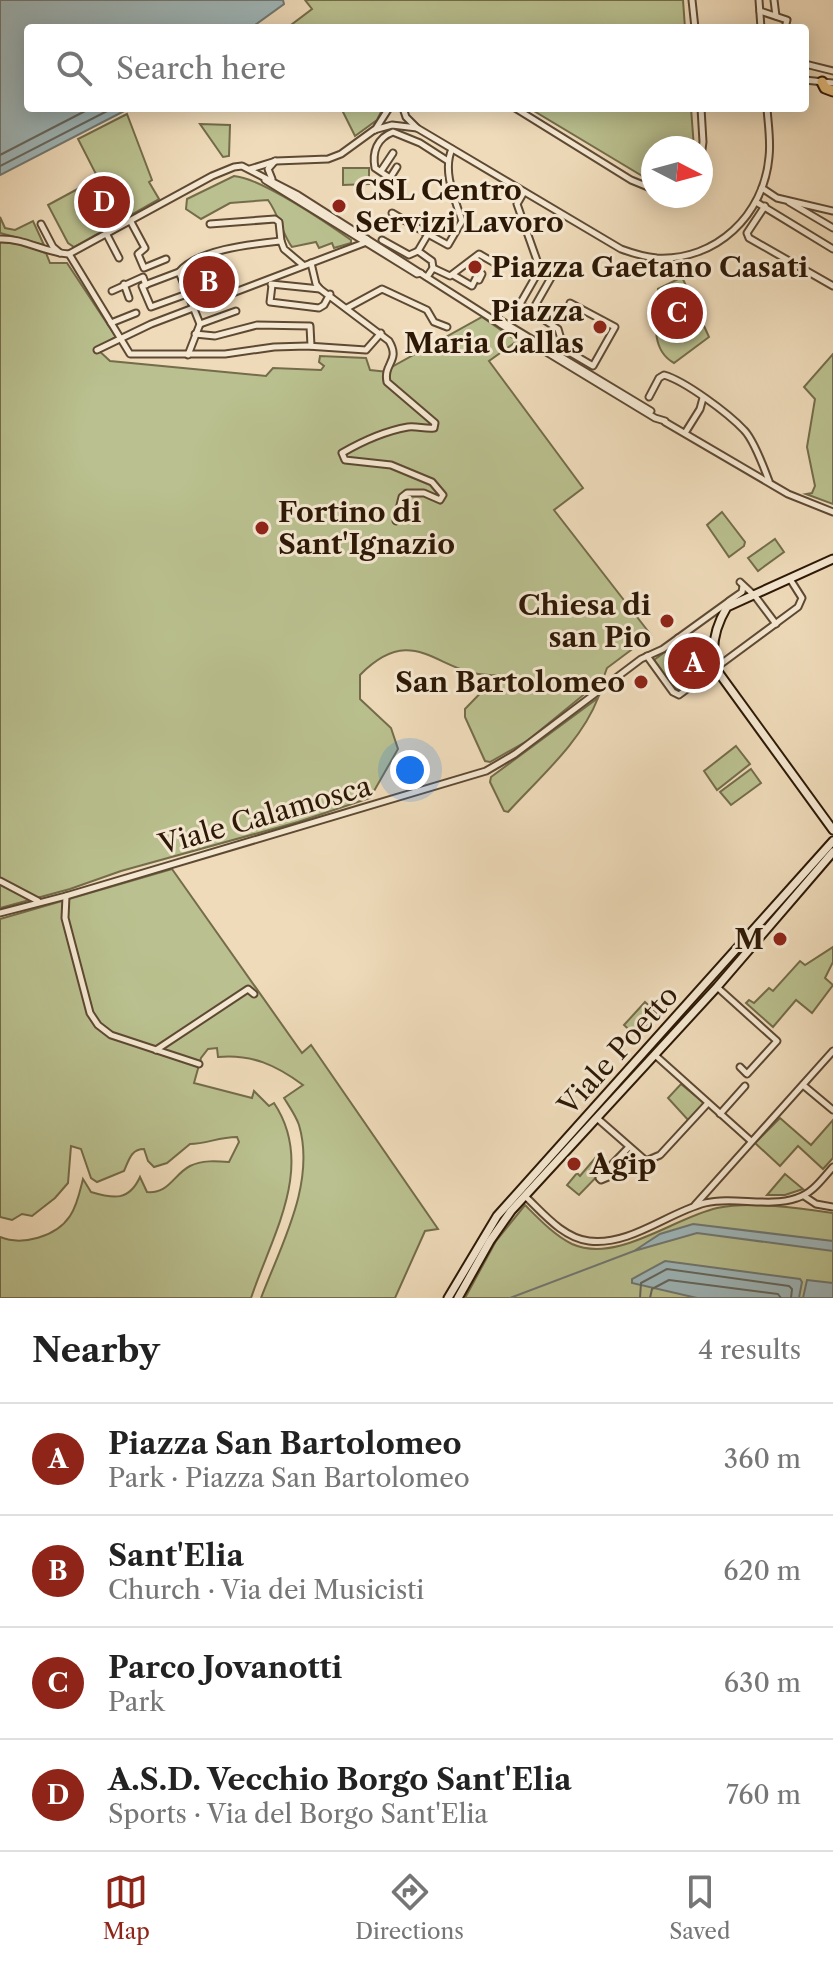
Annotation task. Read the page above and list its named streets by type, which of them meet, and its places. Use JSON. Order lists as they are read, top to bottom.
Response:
{
  "streets": {
    "main road": ["Viale Poetto"],
    "street": ["Viale Calamosca"]
  },
  "places": [
    "CSL Centro Servizi Lavoro",
    "Piazza Gaetano Casati",
    "Piazza Maria Callas",
    "Fortino di Sant'Ignazio",
    "Chiesa di san Pio",
    "San Bartolomeo",
    "M",
    "Agip"
  ],
  "north": "right",
  "page": {
    "search": "Search here",
    "pins": [
      "D",
      "B",
      "C",
      "A"
    ],
    "heading": ["Nearby", "4 results"],
    "list": [
      {
        "mark": "A",
        "name": "Piazza San Bartolomeo",
        "note": "Park · Piazza San Bartolomeo",
        "value": "360 m"
      },
      {
        "mark": "B",
        "name": "Sant'Elia",
        "note": "Church · Via dei Musicisti",
        "value": "620 m"
      },
      {
        "mark": "C",
        "name": "Parco Jovanotti",
        "note": "Park",
        "value": "630 m"
      },
      {
        "mark": "D",
        "name": "A.S.D. Vecchio Borgo Sant'Elia",
        "note": "Sports · Via del Borgo Sant'Elia",
        "value": "760 m"
      }
    ],
    "nav": ["Map", "Directions", "Saved"]
  }
}
